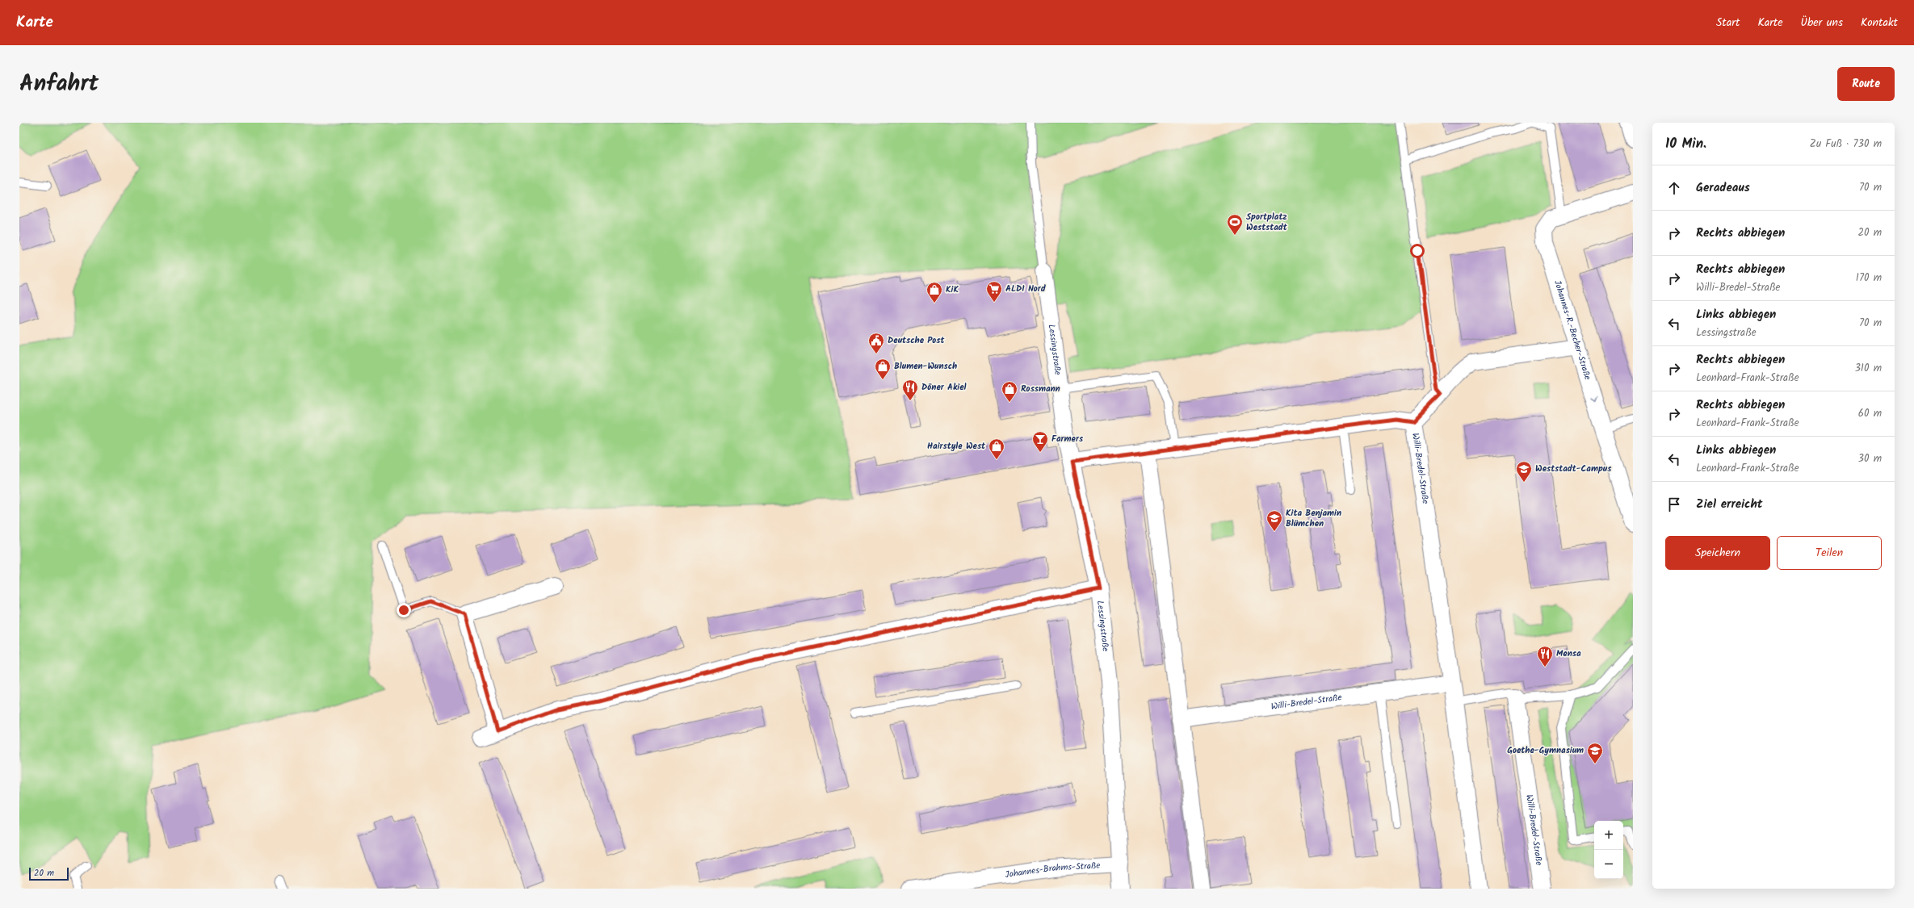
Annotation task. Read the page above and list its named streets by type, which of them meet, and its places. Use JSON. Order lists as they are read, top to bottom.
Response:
{
  "streets": {
    "street": [
      "Johannes-R.-Becher-Straße",
      "Lessingstraße",
      "Willi-Bredel-Straße",
      "Johannes-Brahms-Straße"
    ]
  },
  "crossings": [
    ["Lessingstraße", "Willi-Bredel-Straße"],
    ["Lessingstraße", "Johannes-Brahms-Straße"]
  ],
  "places": {
    "sports": ["Sportplatz Weststadt"],
    "supermarket": ["ALDI Nord"],
    "shop": [
      "KiK",
      "Blumen-Wunsch",
      "Rossmann",
      "Hairstyle West"
    ],
    "public building": ["Deutsche Post"],
    "restaurant": ["Döner Akiel", "Mensa"],
    "bar": ["Farmers"],
    "school or university": ["Weststadt-Campus", "Kita Benjamin Blümchen", "Goethe-Gymnasium"]
  },
  "scale_bar": "20 m",
  "page": {
    "header": "Karte",
    "nav": [
      "Start",
      "Karte",
      "Über uns",
      "Kontakt"
    ],
    "title": "Anfahrt",
    "buttons": [
      "Route",
      ["Speichern", "Teilen"]
    ],
    "heading": ["10 Min.", "Zu Fuß · 730 m"],
    "list": [
      ["Geradeaus", "70 m"],
      ["Rechts abbiegen", "20 m"],
      ["Rechts abbiegen", "Willi-Bredel-Straße", "170 m"],
      ["Links abbiegen", "Lessingstraße", "70 m"],
      ["Rechts abbiegen", "Leonhard-Frank-Straße", "310 m"],
      ["Rechts abbiegen", "Leonhard-Frank-Straße", "60 m"],
      ["Links abbiegen", "Leonhard-Frank-Straße", "30 m"],
      "Ziel erreicht"
    ],
    "map_buttons": ["+", "−"],
    "scale": "20 m"
  }
}
